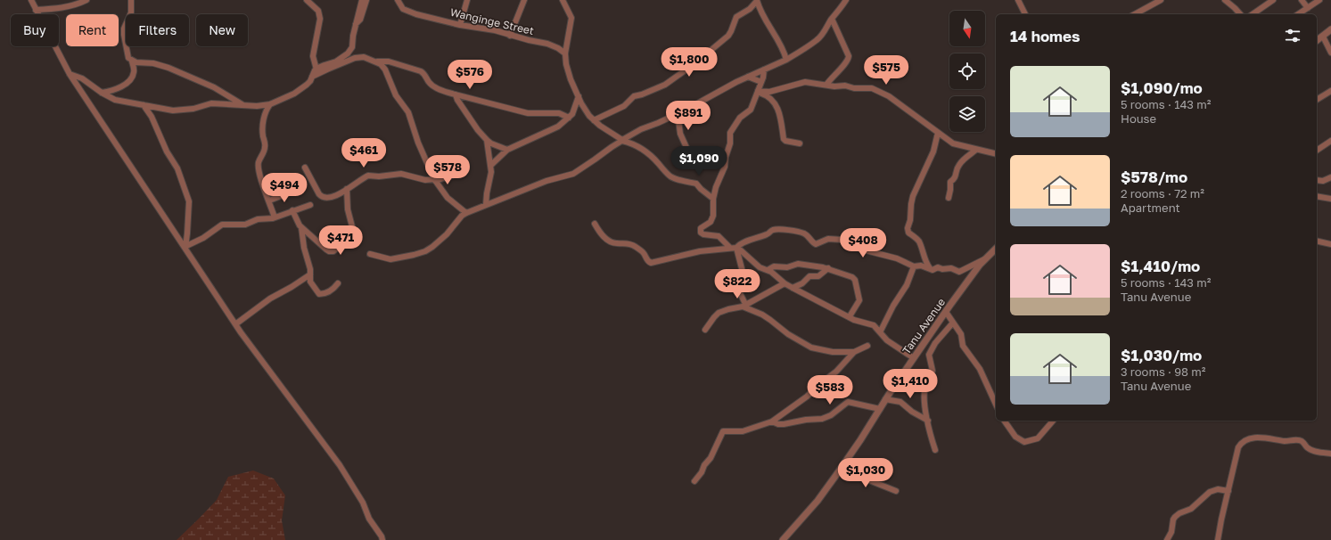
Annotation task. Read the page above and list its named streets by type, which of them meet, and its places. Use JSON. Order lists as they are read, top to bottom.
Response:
{
  "streets": {
    "street": ["Wanginge Street", "Tanu Avenue"]
  },
  "north": "bottom",
  "page": {
    "chip": [
      "Buy",
      "Rent",
      "Filters",
      "New"
    ],
    "heading": "14 homes",
    "price": [
      "$1,800",
      "$575",
      "$576",
      "$891",
      "$461",
      "$1,090",
      "$578",
      "$494",
      "$471",
      "$408",
      "$822",
      "$1,410",
      "$583",
      "$1,030"
    ],
    "list": [
      {
        "name": "$1,090/mo",
        "note": "5 rooms · 143 m² · House"
      },
      {
        "name": "$578/mo",
        "note": "2 rooms · 72 m² · Apartment"
      },
      {
        "name": "$1,410/mo",
        "note": "5 rooms · 143 m² · Tanu Avenue"
      },
      {
        "name": "$1,030/mo",
        "note": "3 rooms · 98 m² · Tanu Avenue"
      }
    ]
  }
}
